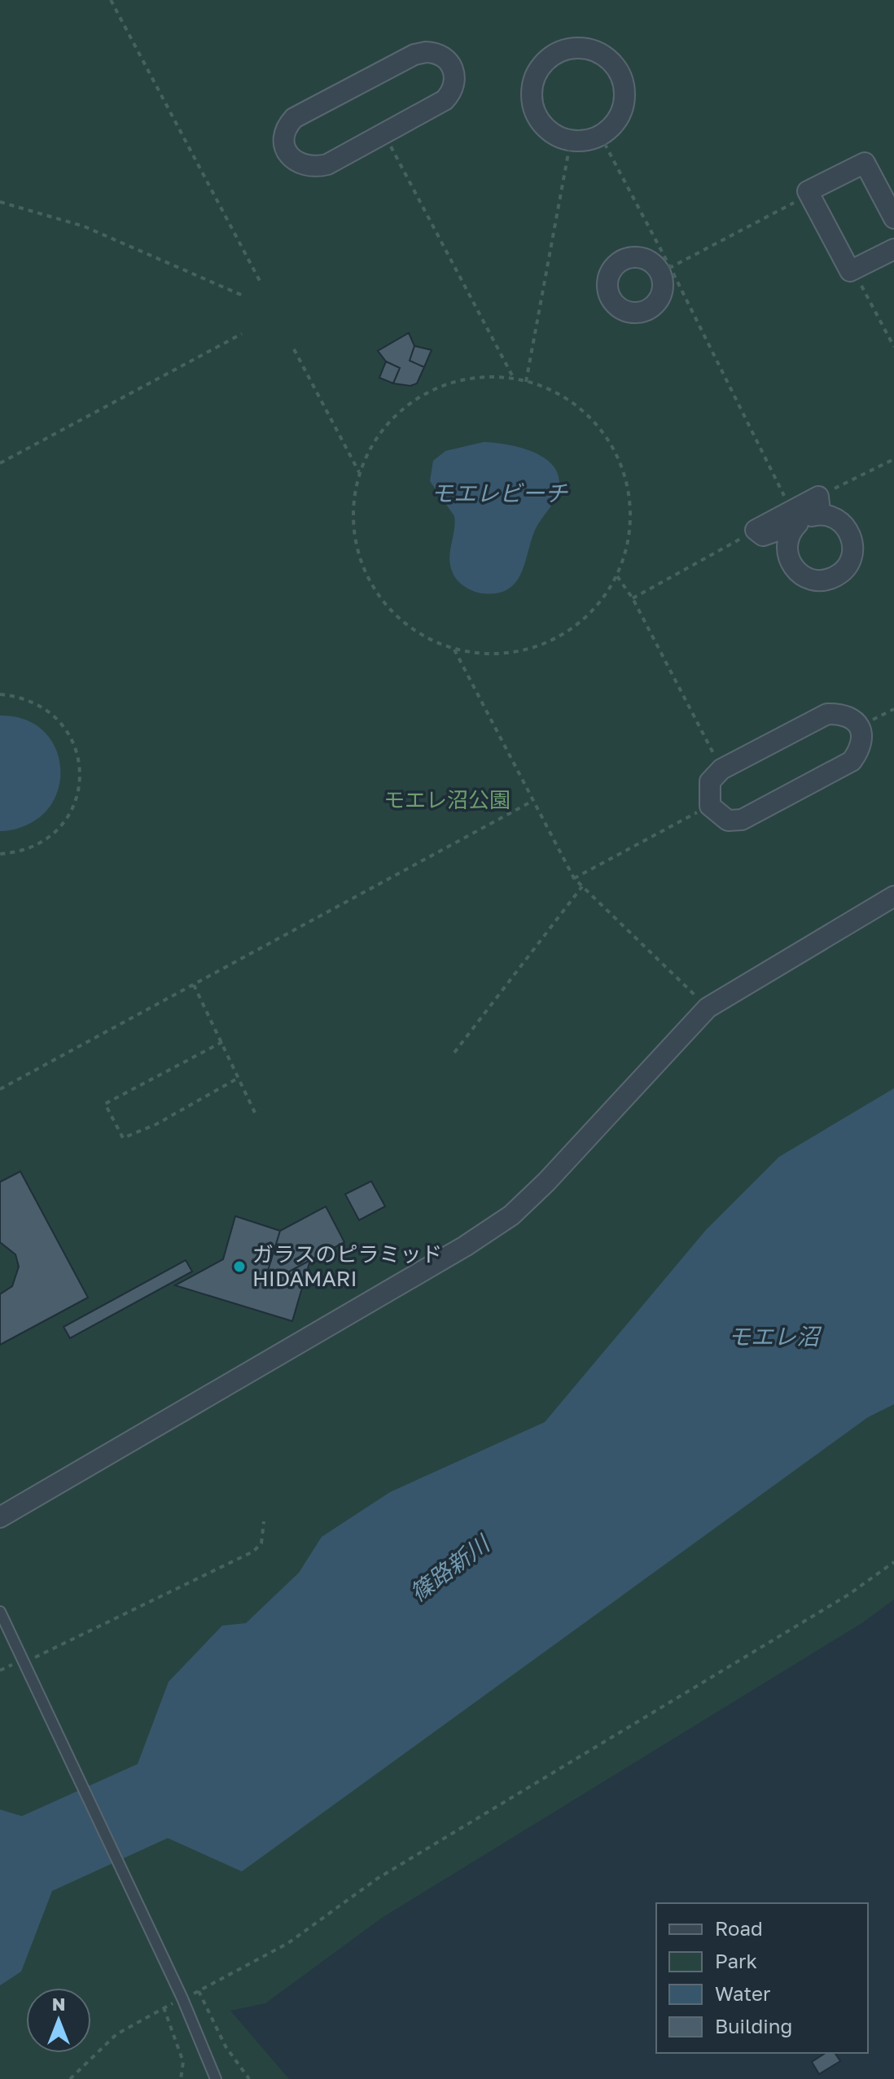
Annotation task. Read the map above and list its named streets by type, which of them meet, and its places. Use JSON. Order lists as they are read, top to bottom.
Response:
{
  "water": ["モエレビーチ", "モエレ沼", "篠路新川"],
  "parks": ["モエレ沼公園"],
  "places": ["ガラスのピラミッド HIDAMARI"],
  "legend": [
    "Road",
    "Park",
    "Water",
    "Building"
  ],
  "north": "top"
}
